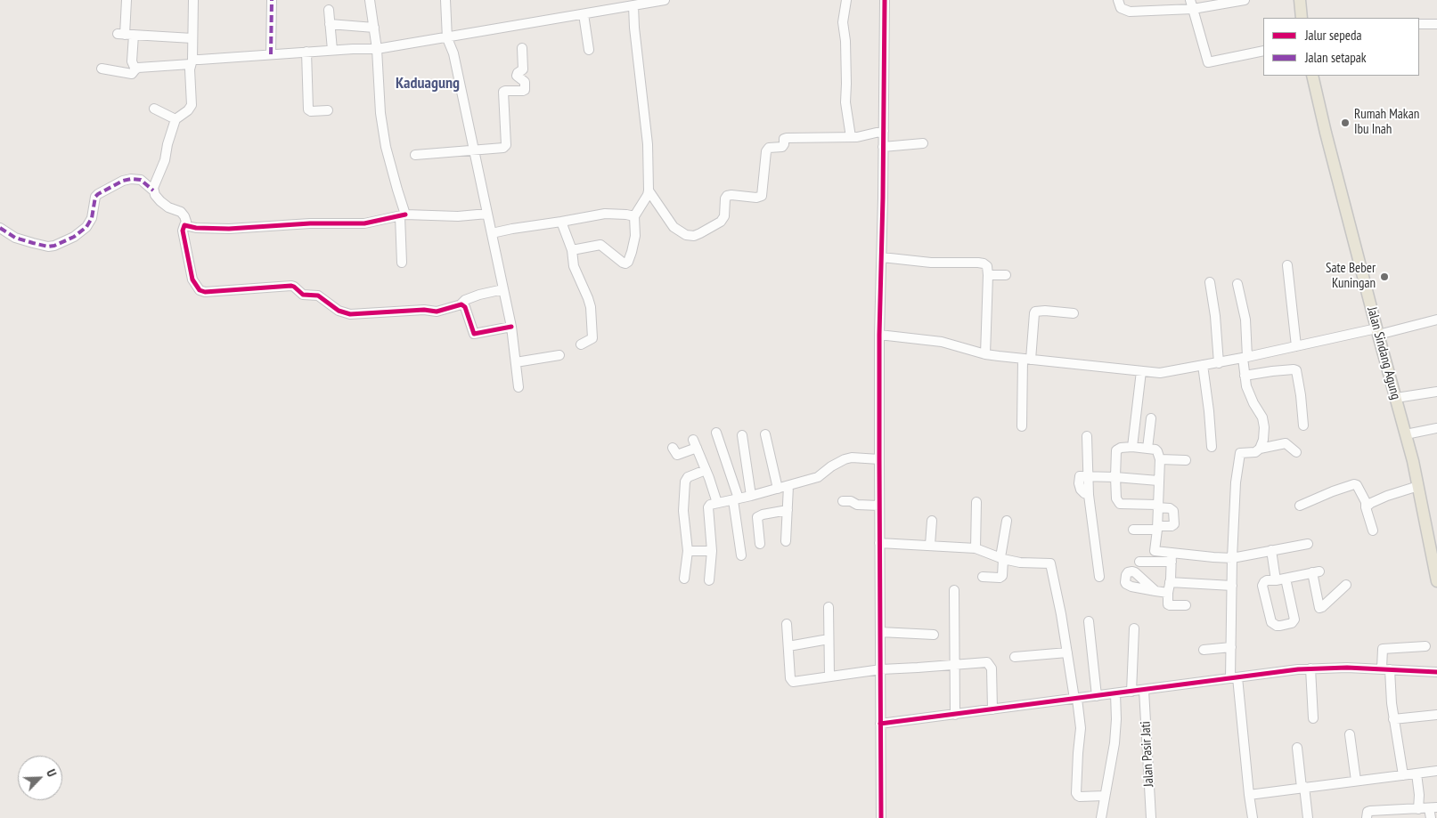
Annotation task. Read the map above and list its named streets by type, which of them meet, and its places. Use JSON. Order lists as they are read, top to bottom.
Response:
{
  "streets": {
    "main road": ["Jalan Sindang Agung"],
    "street": ["Jalan Pasir Jati"]
  },
  "districts": ["Kaduagung"],
  "places": ["Rumah Makan Ibu Inah", "Sate Beber Kuningan"],
  "legend": ["Jalur sepeda", "Jalan setapak"],
  "north": "top right"
}
